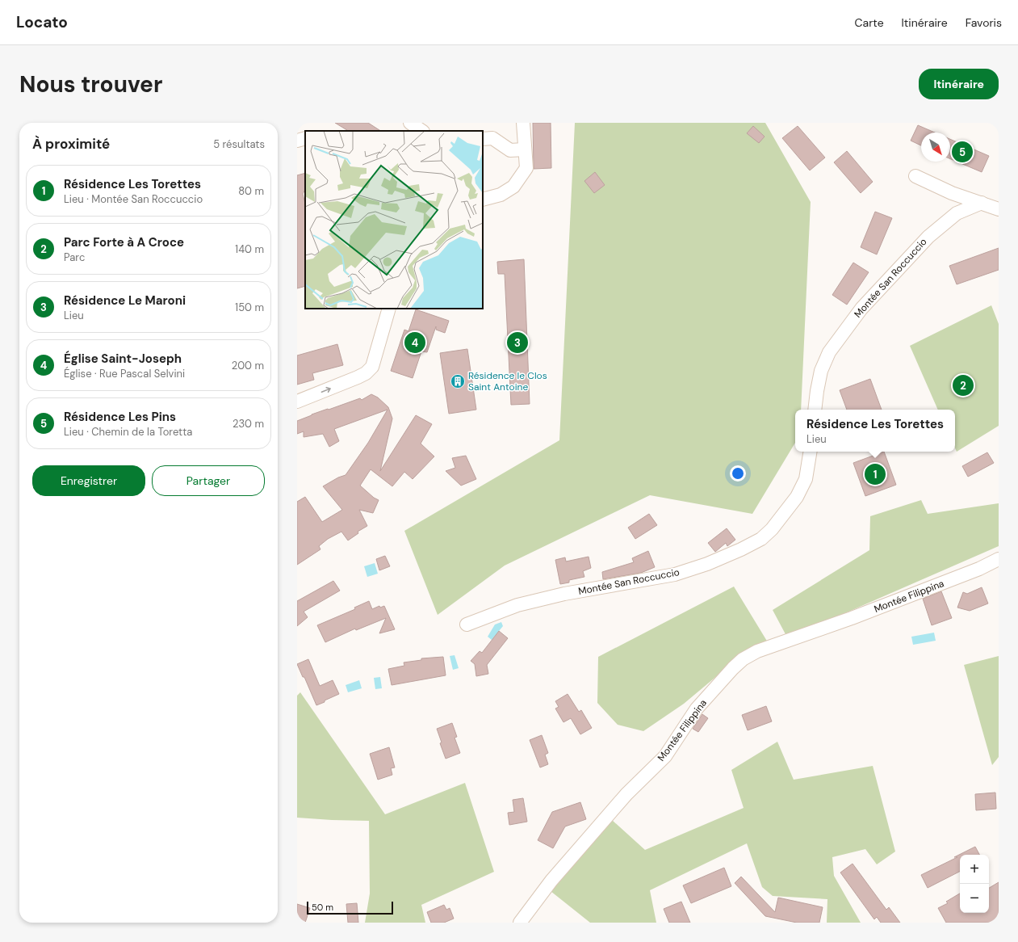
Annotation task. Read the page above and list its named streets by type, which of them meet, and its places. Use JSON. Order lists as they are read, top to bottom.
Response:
{
  "streets": {
    "street": ["Montée San Roccuccio", "Montée Filippina"]
  },
  "places": {
    "building": ["Résidence le Clos Saint Antoine"]
  },
  "scale_bar": "50 m",
  "north": "bottom right",
  "page": {
    "header": "Locato",
    "nav": ["Carte", "Itinéraire", "Favoris"],
    "buttons": [
      "Itinéraire",
      ["Enregistrer", "Partager"]
    ],
    "title": "Nous trouver",
    "heading": ["À proximité", "5 résultats"],
    "pins": [
      "5",
      "3",
      "4",
      "2",
      "1"
    ],
    "list": [
      {
        "mark": "1",
        "name": "Résidence Les Torettes",
        "note": "Lieu · Montée San Roccuccio",
        "value": "80 m"
      },
      {
        "mark": "2",
        "name": "Parc Forte à A Croce",
        "note": "Parc",
        "value": "140 m"
      },
      {
        "mark": "3",
        "name": "Résidence Le Maroni",
        "note": "Lieu",
        "value": "150 m"
      },
      {
        "mark": "4",
        "name": "Église Saint-Joseph",
        "note": "Église · Rue Pascal Selvini",
        "value": "200 m"
      },
      {
        "mark": "5",
        "name": "Résidence Les Pins",
        "note": "Lieu · Chemin de la Toretta",
        "value": "230 m"
      }
    ],
    "popup": ["Résidence Les Torettes", "Lieu"],
    "map_buttons": ["+", "−"],
    "scale": "50 m"
  }
}
